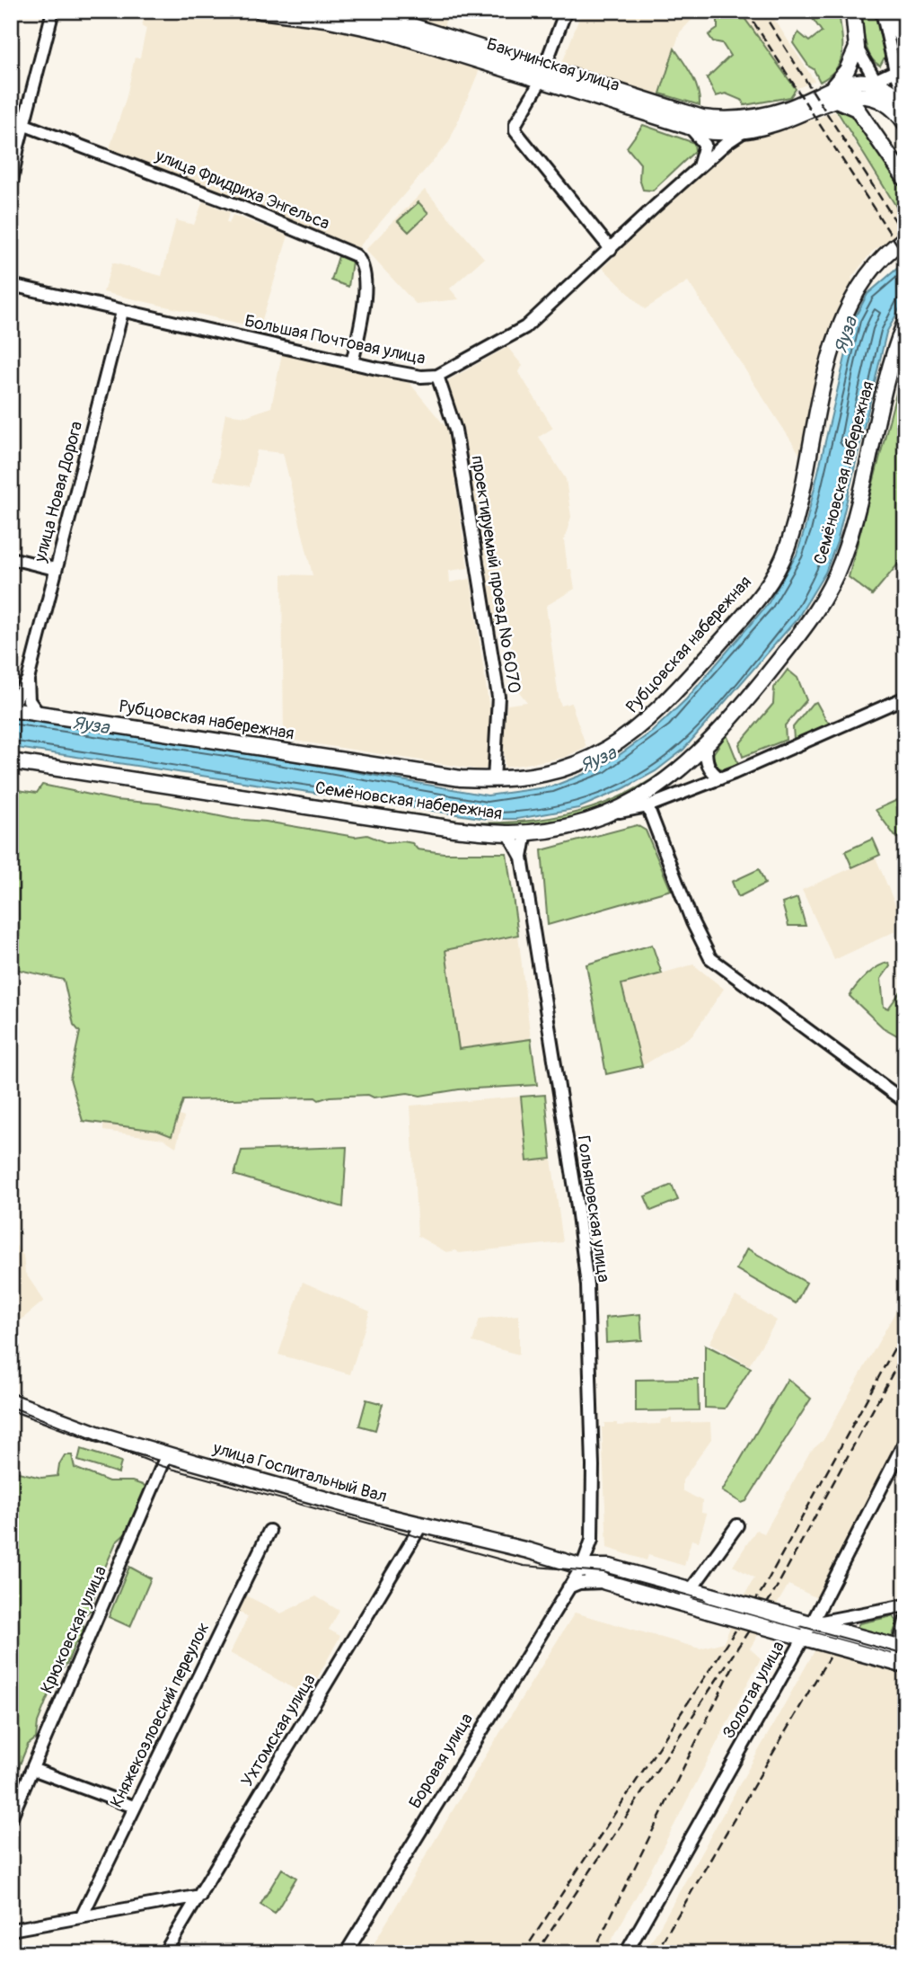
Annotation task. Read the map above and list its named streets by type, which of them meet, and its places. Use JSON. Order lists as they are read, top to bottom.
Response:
{
  "streets": {
    "main road": [
      "Бакунинская улица",
      "Семёновская набережная",
      "Рубцовская набережная",
      "улица Госпитальный Вал"
    ],
    "street": [
      "улица Фридриха Энгельса",
      "Большая Почтовая улица",
      "улица Новая Дорога",
      "проектируемый проезд № 6070",
      "Гольяновская улица",
      "Крюковская улица",
      "Золотая улица",
      "Княжекозловский переулок",
      "Ухтомская улица",
      "Боровая улица"
    ]
  },
  "crossings": [
    ["Бакунинская улица", "Большая Почтовая улица"],
    ["улица Фридриха Энгельса", "Большая Почтовая улица"],
    ["Большая Почтовая улица", "улица Новая Дорога"],
    ["Большая Почтовая улица", "проектируемый проезд № 6070"],
    ["Семёновская набережная", "Гольяновская улица"],
    ["улица Новая Дорога", "Рубцовская набережная"],
    ["проектируемый проезд № 6070", "Рубцовская набережная"],
    ["Гольяновская улица", "улица Госпитальный Вал"],
    ["Гольяновская улица", "Боровая улица"],
    ["улица Госпитальный Вал", "Крюковская улица"],
    ["улица Госпитальный Вал", "Золотая улица"],
    ["улица Госпитальный Вал", "Ухтомская улица"],
    ["улица Госпитальный Вал", "Боровая улица"]
  ],
  "water": ["Яуза"]
}
